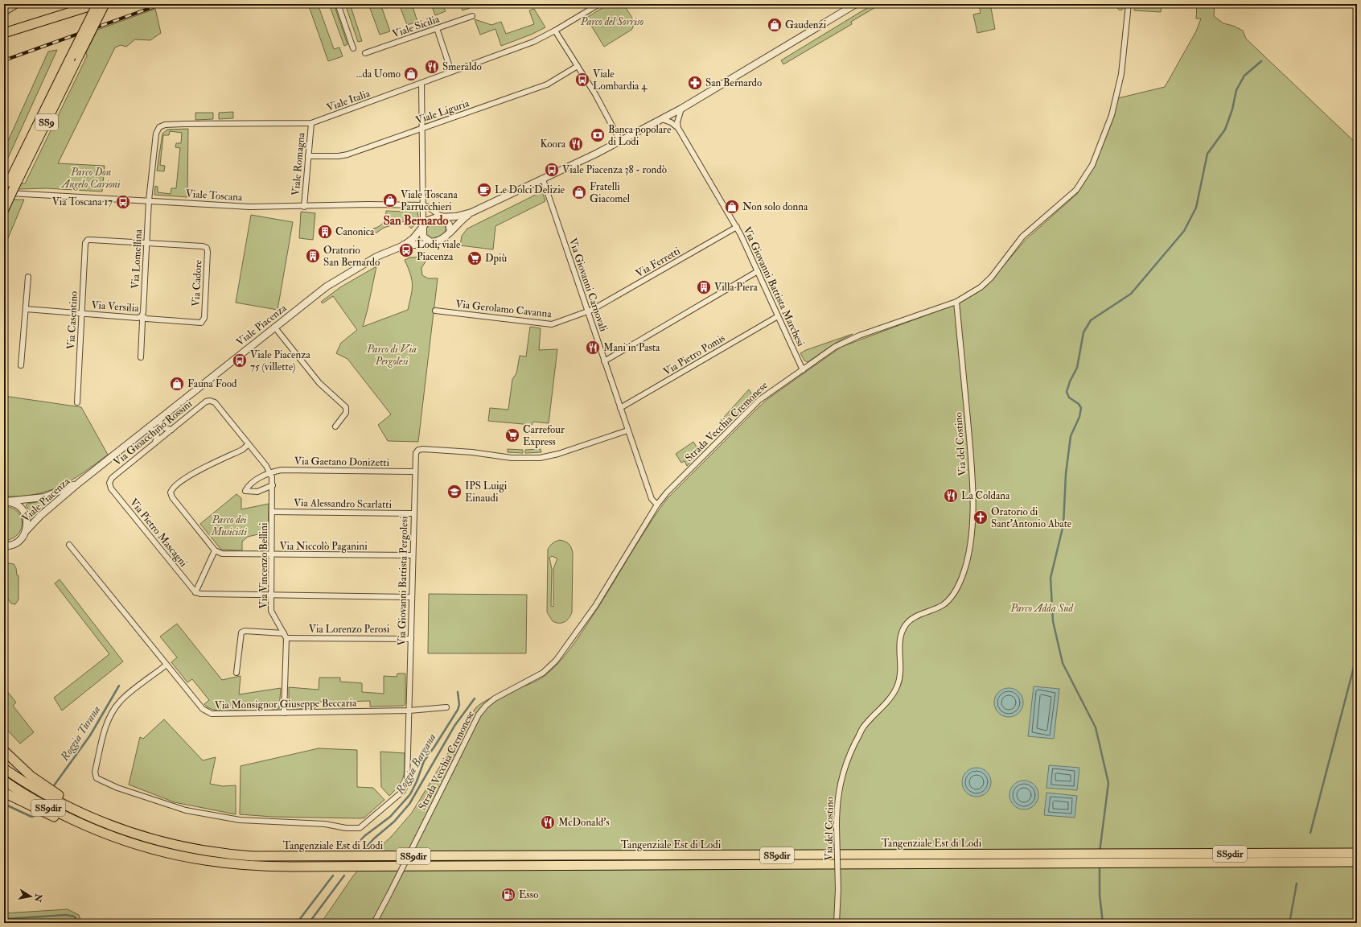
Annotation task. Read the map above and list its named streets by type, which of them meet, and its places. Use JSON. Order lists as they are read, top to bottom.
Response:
{
  "streets": {
    "highway": ["SS9", "SS9dir", "Tangenziale Est di Lodi"],
    "street": [
      "Viale Sicilia",
      "Viale Italia",
      "Viale Liguria",
      "Viale Romagna",
      "Viale Toscana",
      "Via Lomellina",
      "Via Ferretti",
      "Via Cadore",
      "Via Giovanni Carnovali",
      "Via Giovanni Battista Marchesi",
      "Via Versilia",
      "Via Gerolamo Cavanna",
      "Via Casentino",
      "Viale Piacenza",
      "Via Pietro Pomis",
      "Strada Vecchia Cremonese",
      "Via Gioacchino Rossini",
      "Via del Costino",
      "Via Gaetano Donizetti",
      "Via Alessandro Scarlatti",
      "Via Pietro Mascagni",
      "Via Niccolò Paganini",
      "Via Vincenzo Bellini",
      "Via Giovanni Battista Pergolesi",
      "Via Lorenzo Perosi",
      "Via Monsignor Giuseppe Beccaria"
    ]
  },
  "crossings": [
    ["Viale Italia", "Viale Romagna"],
    ["Viale Italia", "Viale Toscana"],
    ["Viale Italia", "Via Lomellina"],
    ["Viale Liguria", "Viale Romagna"],
    ["SS9", "Viale Toscana"],
    ["Viale Romagna", "Viale Toscana"],
    ["Viale Toscana", "Via Lomellina"],
    ["Via Lomellina", "Via Cadore"],
    ["Via Lomellina", "Via Versilia"],
    ["Via Lomellina", "Via Casentino"],
    ["Via Ferretti", "Via Giovanni Carnovali"],
    ["Via Ferretti", "Via Giovanni Battista Marchesi"],
    ["Via Ferretti", "Via Gerolamo Cavanna"],
    ["Via Cadore", "Via Versilia"],
    ["Via Cadore", "Via Casentino"],
    ["Via Giovanni Carnovali", "Via Gerolamo Cavanna"],
    ["Via Giovanni Carnovali", "Via Pietro Pomis"],
    ["Via Giovanni Carnovali", "Strada Vecchia Cremonese"],
    ["Via Giovanni Carnovali", "Via Giovanni Battista Pergolesi"],
    ["Via Giovanni Battista Marchesi", "Via Pietro Pomis"],
    ["Via Giovanni Battista Marchesi", "Strada Vecchia Cremonese"],
    ["Via Versilia", "Via Casentino"],
    ["Strada Vecchia Cremonese", "Via del Costino"],
    ["Via Gioacchino Rossini", "Via Pietro Mascagni"],
    ["Via Gaetano Donizetti", "Via Vincenzo Bellini"],
    ["Via Gaetano Donizetti", "Via Giovanni Battista Pergolesi"],
    ["Via Alessandro Scarlatti", "Via Vincenzo Bellini"],
    ["Via Alessandro Scarlatti", "Via Giovanni Battista Pergolesi"],
    ["Via Niccolò Paganini", "Via Vincenzo Bellini"],
    ["Via Niccolò Paganini", "Via Giovanni Battista Pergolesi"],
    ["Via Vincenzo Bellini", "Via Lorenzo Perosi"],
    ["Via Giovanni Battista Pergolesi", "Via Lorenzo Perosi"],
    ["Via Giovanni Battista Pergolesi", "Via Monsignor Giuseppe Beccaria"]
  ],
  "districts": ["San Bernardo"],
  "water": ["Roggia Turana", "Roggia Bargana"],
  "parks": [
    "Parco del Sorriso",
    "Parco Don Angelo Carioni",
    "Parco di Via Pergolesi",
    "Parco dei Musicisti",
    "Parco Adda Sud"
  ],
  "places": {
    "shop": [
      "Gaudenzi",
      "...da Uomo",
      "Fratelli Giacomel",
      "Viale Toscana Parrucchieri",
      "Non solo donna",
      "Fauna Food"
    ],
    "restaurant": [
      "Smeraldo",
      "Koora",
      "Mani in Pasta",
      "La Coldana",
      "McDonald's"
    ],
    "bus stop": [
      "Viale Lombardia 4",
      "Viale Piacenza 38 - rondò",
      "Via Toscana 17",
      "Lodi, viale Piacenza",
      "Viale Piacenza 75 (villette)"
    ],
    "pharmacy": ["San Bernardo"],
    "bank": ["Banca popolare di Lodi"],
    "cafe": ["Le Dolci Delizie"],
    "building": ["Canonica", "Oratorio San Bernardo", "Villa Piera"],
    "supermarket": ["Dpiù", "Carrefour Express"],
    "school or university": ["IPS Luigi Einaudi"],
    "church": ["Oratorio di Sant'Antonio Abate"],
    "fuel station": ["Esso"]
  },
  "north": "right"
}
